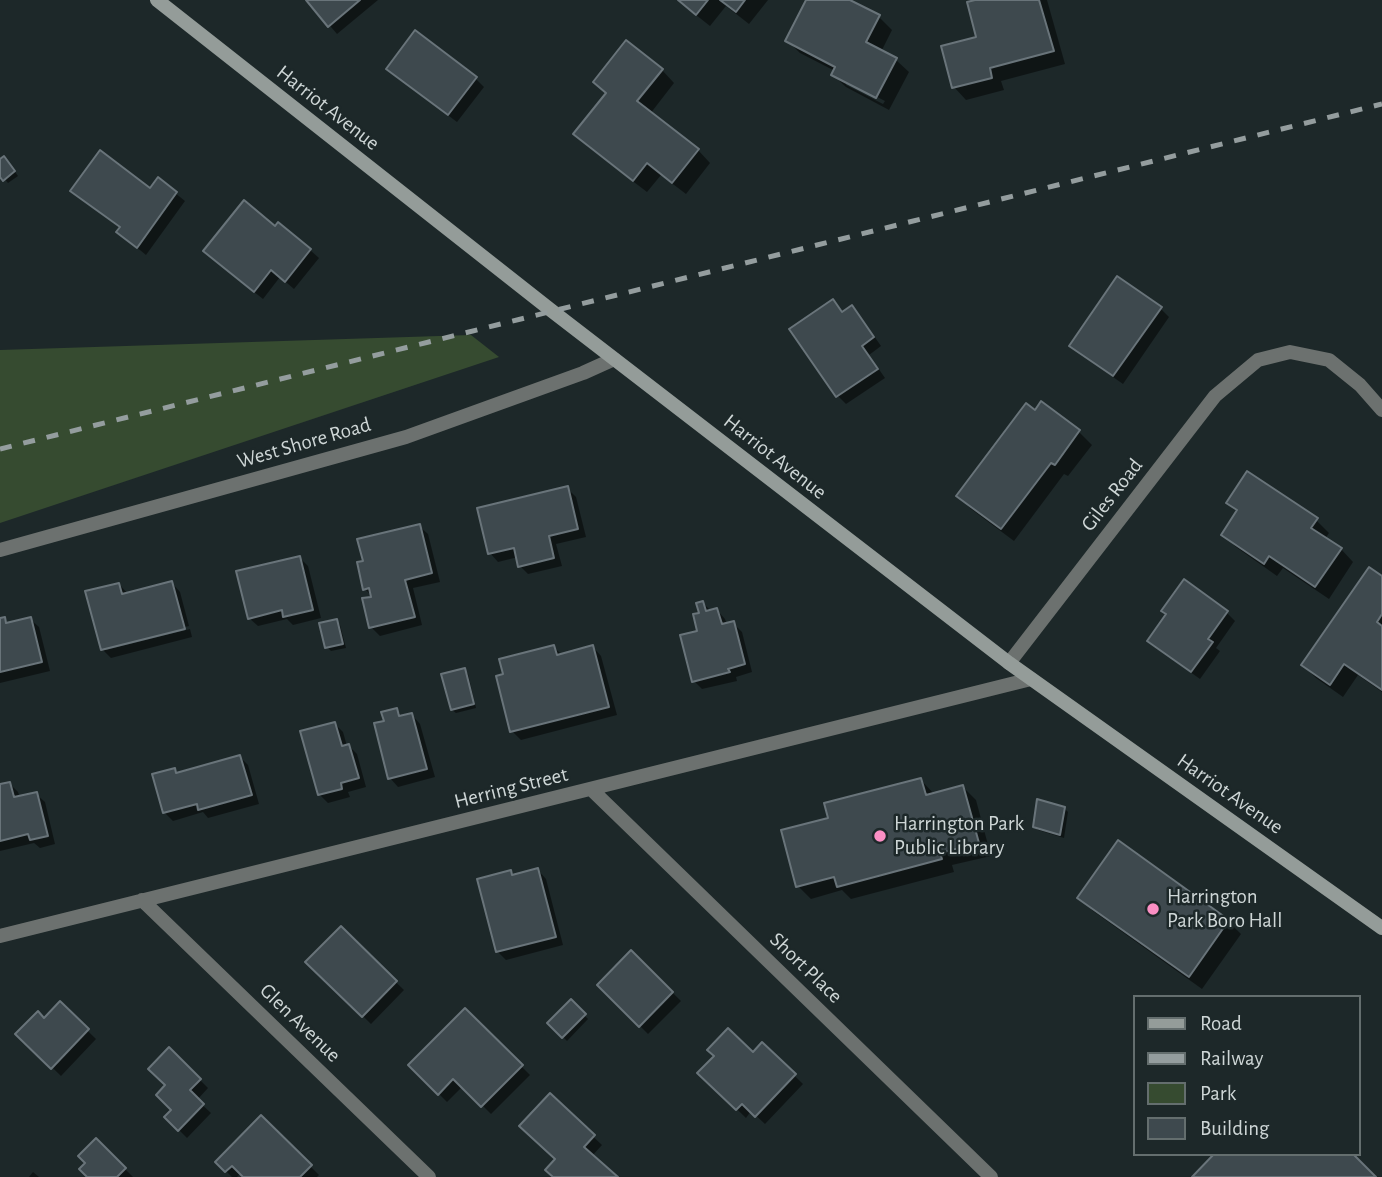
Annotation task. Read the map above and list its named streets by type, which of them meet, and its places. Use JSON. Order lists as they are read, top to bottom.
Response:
{
  "streets": {
    "street": [
      "Harriot Avenue",
      "West Shore Road",
      "Giles Road",
      "Herring Street",
      "Short Place",
      "Glen Avenue"
    ]
  },
  "crossings": [
    ["Harriot Avenue", "West Shore Road"],
    ["Harriot Avenue", "Giles Road"],
    ["Harriot Avenue", "Herring Street"],
    ["Herring Street", "Short Place"],
    ["Herring Street", "Glen Avenue"]
  ],
  "places": ["Harrington Park Public Library", "Harrington Park Boro Hall"],
  "legend": [
    "Road",
    "Railway",
    "Park",
    "Building"
  ]
}
